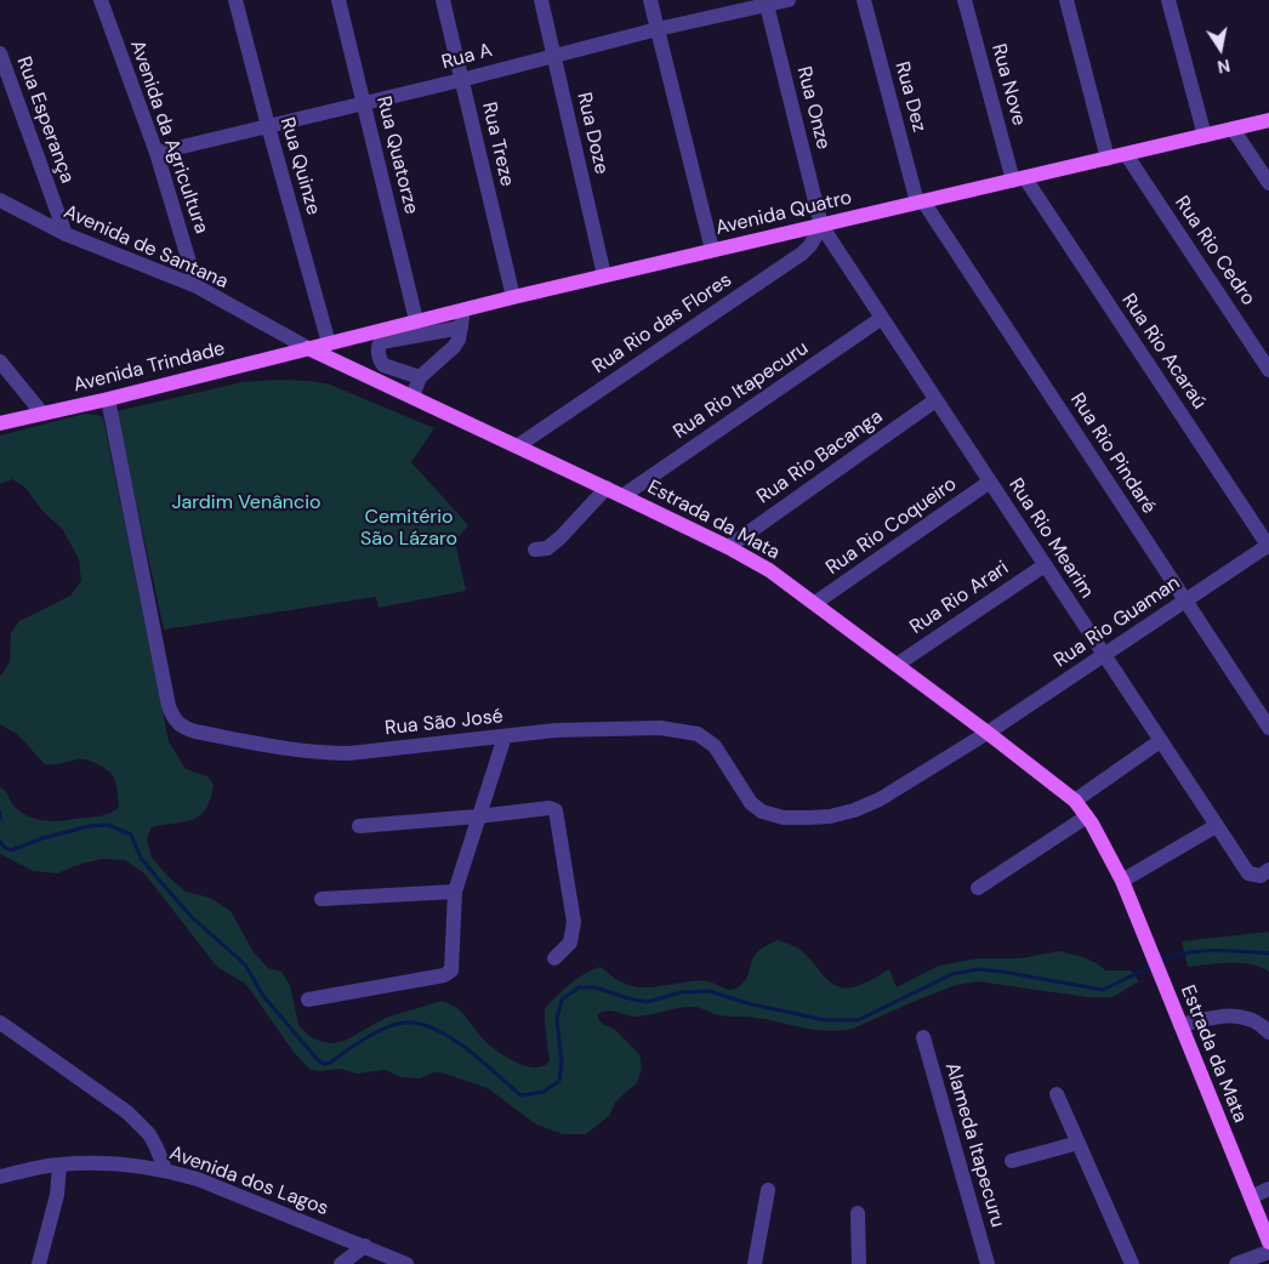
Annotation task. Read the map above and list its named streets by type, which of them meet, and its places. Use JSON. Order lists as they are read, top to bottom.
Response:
{
  "streets": {
    "main road": ["Avenida Quatro", "Avenida Trindade", "Estrada da Mata"],
    "street": [
      "Rua A",
      "Rua Nove",
      "Rua Dez",
      "Rua Onze",
      "Rua Esperança",
      "Rua Doze",
      "Avenida da Agricultura",
      "Rua Treze",
      "Rua Quatorze",
      "Rua Quinze",
      "Avenida de Santana",
      "Rua Rio Cedro",
      "Rua Rio das Flores",
      "Rua Rio Acaraú",
      "Rua Rio Itapecuru",
      "Rua Rio Pindaré",
      "Rua Rio Bacanga",
      "Rua Rio Coqueiro",
      "Rua Rio Mearim",
      "Rua Rio Arari",
      "Rua Rio Guaman",
      "Rua São José",
      "Alameda Itapecuru",
      "Avenida dos Lagos"
    ]
  },
  "crossings": [
    ["Rua A", "Rua Onze"],
    ["Rua A", "Rua Doze"],
    ["Rua A", "Avenida da Agricultura"],
    ["Rua A", "Rua Treze"],
    ["Rua A", "Rua Quatorze"],
    ["Rua A", "Rua Quinze"],
    ["Rua Nove", "Avenida Quatro"],
    ["Rua Nove", "Rua Rio Acaraú"],
    ["Rua Dez", "Avenida Quatro"],
    ["Rua Dez", "Rua Rio Pindaré"],
    ["Rua Onze", "Avenida Quatro"],
    ["Rua Onze", "Rua Rio das Flores"],
    ["Rua Onze", "Rua Rio Mearim"],
    ["Rua Esperança", "Avenida de Santana"],
    ["Rua Doze", "Avenida Quatro"],
    ["Avenida da Agricultura", "Avenida de Santana"],
    ["Rua Treze", "Avenida Quatro"],
    ["Rua Quatorze", "Avenida Quatro"],
    ["Rua Quinze", "Avenida Quatro"],
    ["Avenida Quatro", "Avenida de Santana"],
    ["Avenida Quatro", "Rua Rio Cedro"],
    ["Avenida Quatro", "Rua Rio das Flores"],
    ["Avenida Quatro", "Rua Rio Acaraú"],
    ["Avenida Quatro", "Avenida Trindade"],
    ["Avenida Quatro", "Rua Rio Pindaré"],
    ["Avenida Quatro", "Estrada da Mata"],
    ["Avenida Quatro", "Rua Rio Mearim"],
    ["Avenida de Santana", "Avenida Trindade"],
    ["Avenida de Santana", "Estrada da Mata"],
    ["Rua Rio das Flores", "Estrada da Mata"],
    ["Rua Rio das Flores", "Rua Rio Mearim"],
    ["Rua Rio Acaraú", "Rua Rio Guaman"],
    ["Avenida Trindade", "Estrada da Mata"],
    ["Avenida Trindade", "Rua São José"],
    ["Rua Rio Itapecuru", "Estrada da Mata"],
    ["Rua Rio Itapecuru", "Rua Rio Mearim"],
    ["Rua Rio Pindaré", "Rua Rio Guaman"],
    ["Rua Rio Bacanga", "Estrada da Mata"],
    ["Rua Rio Bacanga", "Rua Rio Mearim"],
    ["Estrada da Mata", "Rua Rio Coqueiro"],
    ["Estrada da Mata", "Rua Rio Arari"],
    ["Estrada da Mata", "Rua Rio Guaman"],
    ["Estrada da Mata", "Rua São José"],
    ["Rua Rio Coqueiro", "Rua Rio Mearim"],
    ["Rua Rio Mearim", "Rua Rio Arari"],
    ["Rua Rio Mearim", "Rua Rio Guaman"],
    ["Rua Rio Guaman", "Rua São José"]
  ],
  "parks": ["Jardim Venâncio", "Cemitério São Lázaro"],
  "north": "bottom"
}
